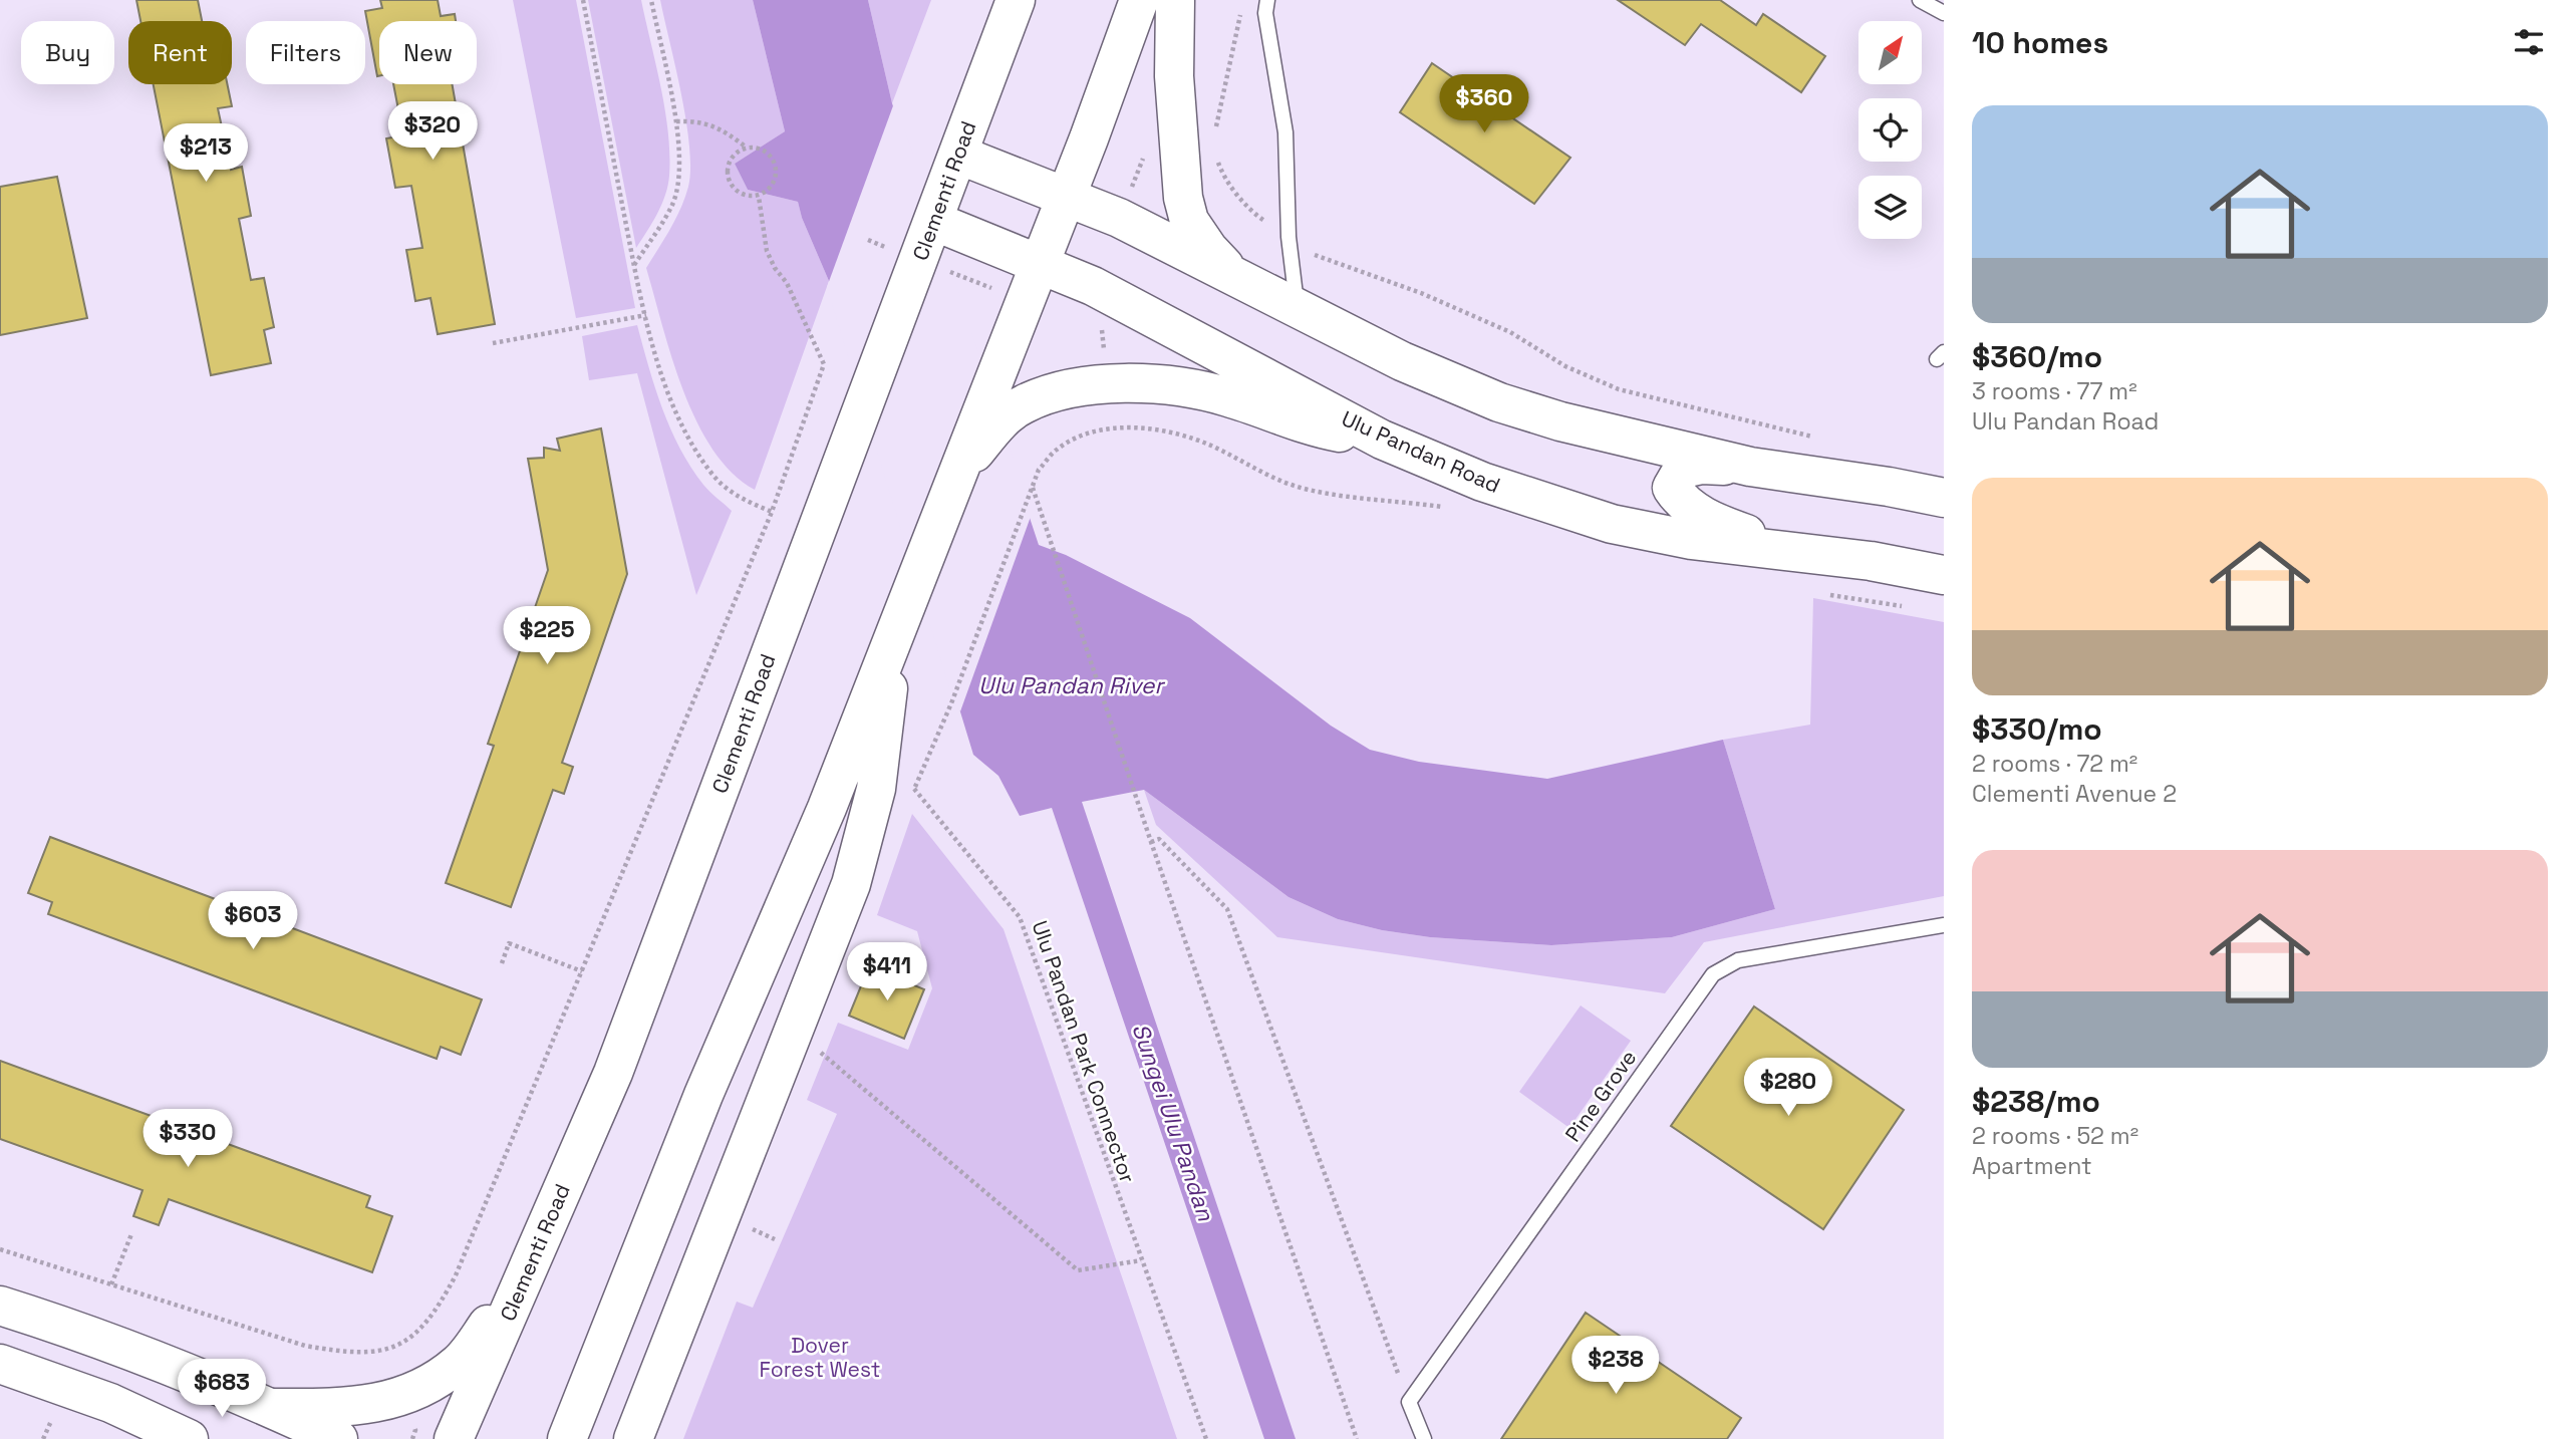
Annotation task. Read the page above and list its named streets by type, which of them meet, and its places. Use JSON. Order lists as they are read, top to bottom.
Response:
{
  "streets": {
    "main road": ["Clementi Road", "Ulu Pandan Road"],
    "lane": ["Pine Grove"],
    "path": ["Ulu Pandan Park Connector"]
  },
  "crossings": [
    ["Clementi Road", "Ulu Pandan Road"]
  ],
  "water": ["Ulu Pandan River", "Sungei Ulu Pandan"],
  "parks": ["Dover Forest West"],
  "north": "top right",
  "page": {
    "heading": "10 homes",
    "chip": [
      "Buy",
      "Rent",
      "Filters",
      "New"
    ],
    "price": [
      "$360",
      "$320",
      "$213",
      "$225",
      "$603",
      "$411",
      "$280",
      "$330",
      "$238",
      "$683"
    ],
    "list": [
      {
        "name": "$360/mo",
        "note": "3 rooms · 77 m² · Ulu Pandan Road"
      },
      {
        "name": "$330/mo",
        "note": "2 rooms · 72 m² · Clementi Avenue 2"
      },
      {
        "name": "$238/mo",
        "note": "2 rooms · 52 m² · Apartment"
      }
    ]
  }
}
